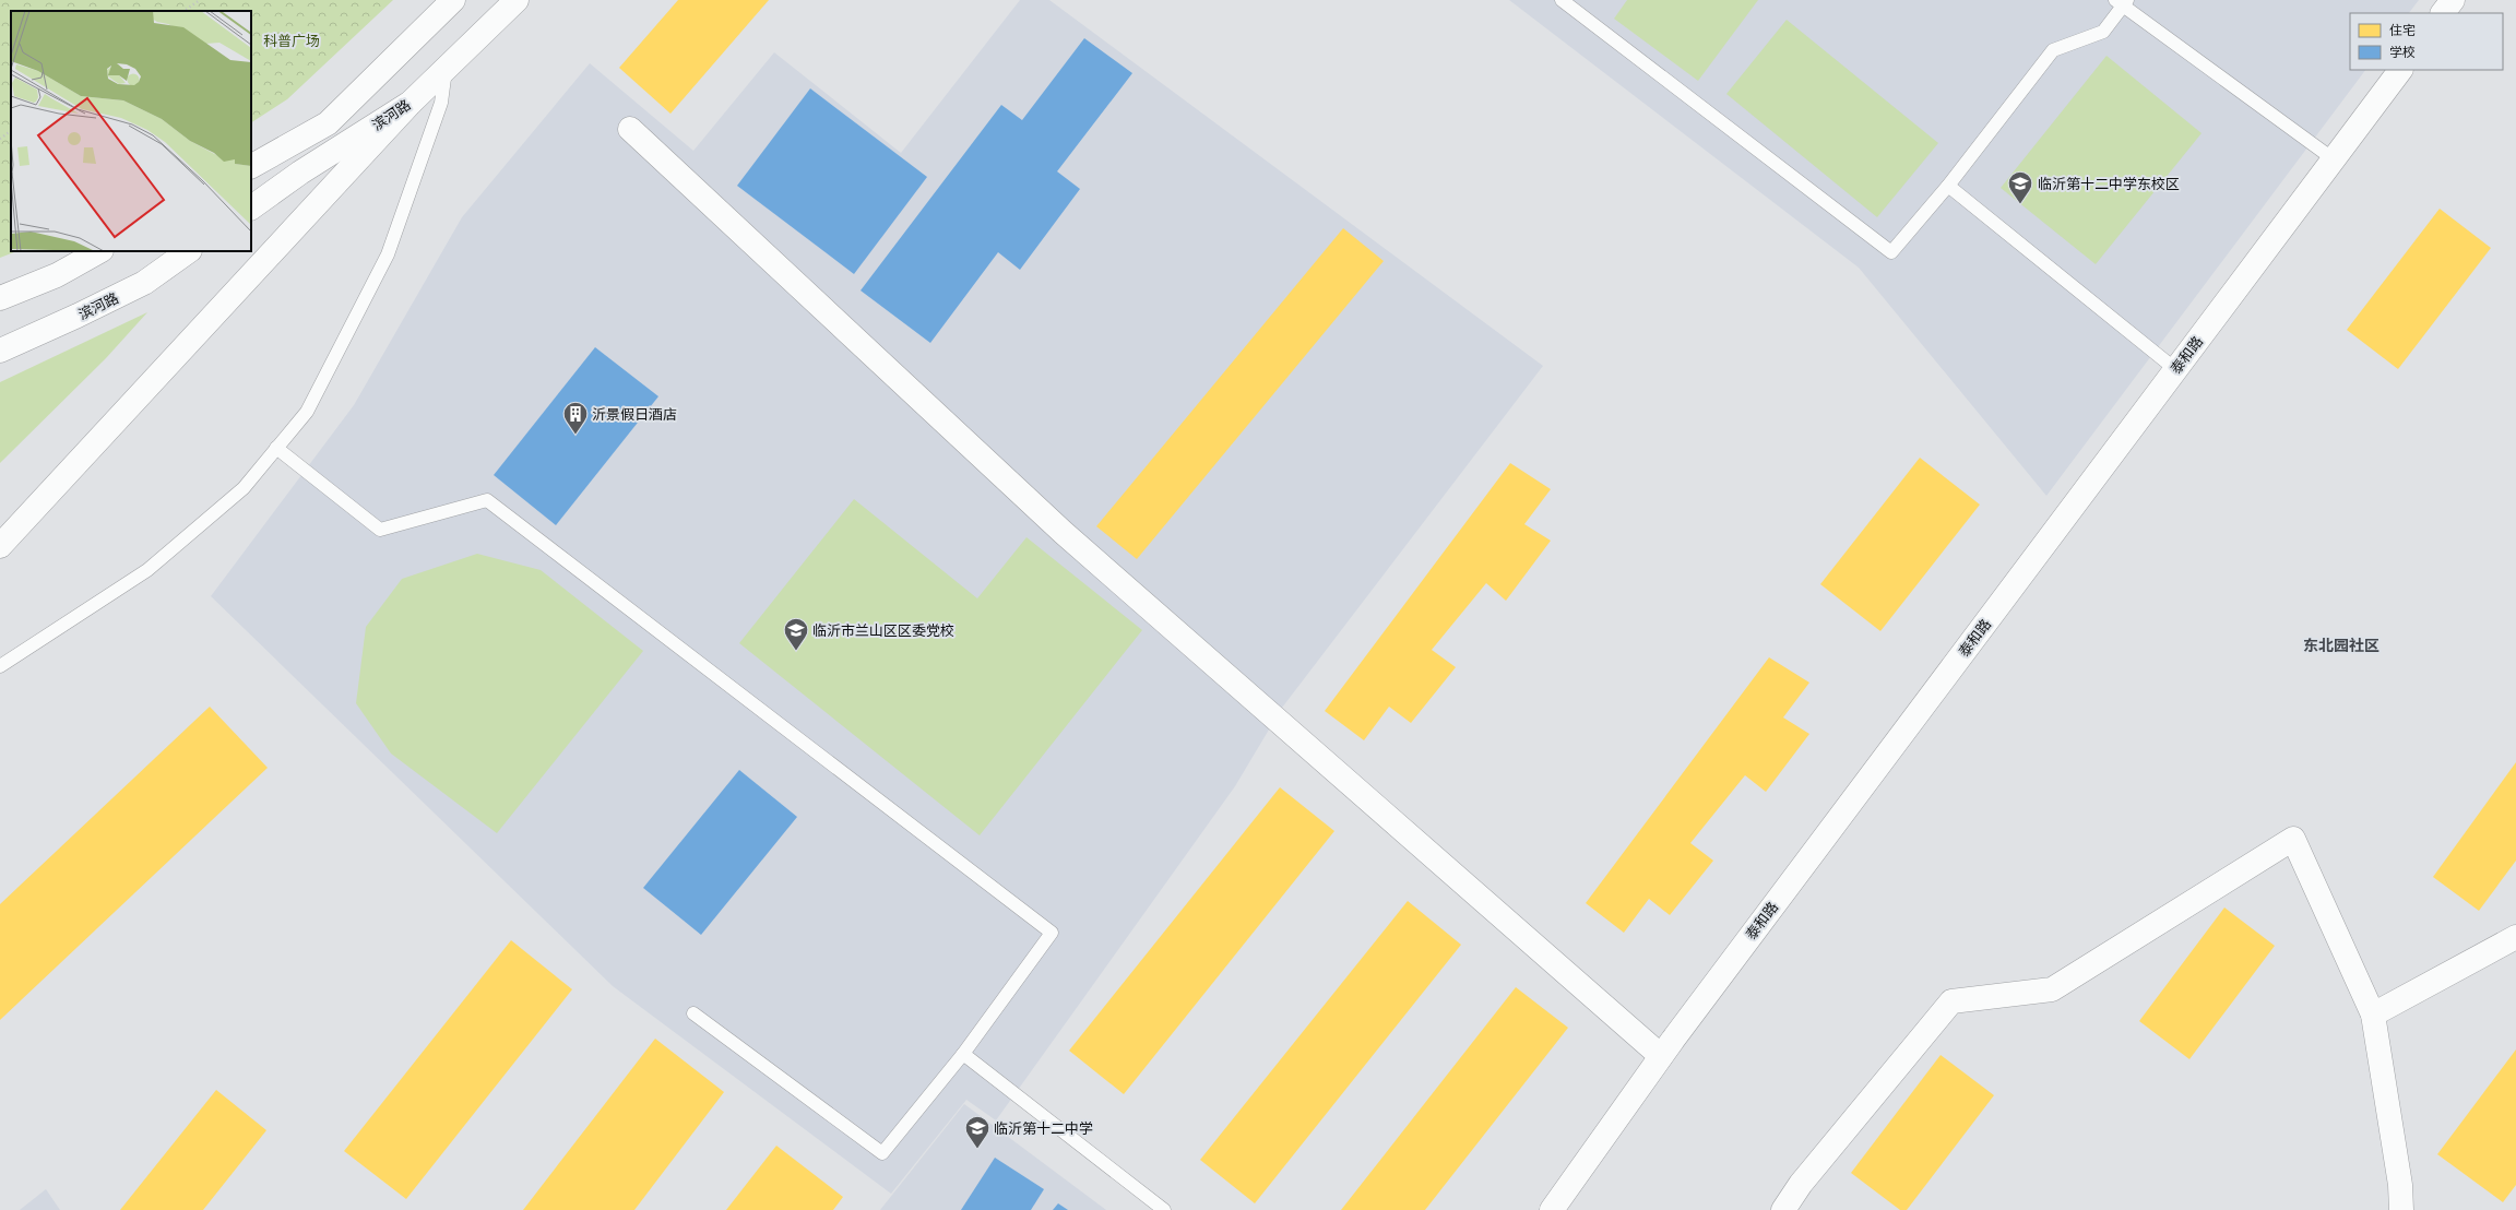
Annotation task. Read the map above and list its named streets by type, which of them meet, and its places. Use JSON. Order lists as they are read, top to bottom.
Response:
{
  "streets": {
    "street": ["滨河路", "泰和路"]
  },
  "districts": ["东北园社区"],
  "parks": ["科普广场"],
  "places": {
    "school or university": ["临沂第十二中学东校区", "临沂市兰山区区委党校", "临沂第十二中学"],
    "building": ["沂景假日酒店"]
  },
  "legend": ["住宅", "学校"]
}
